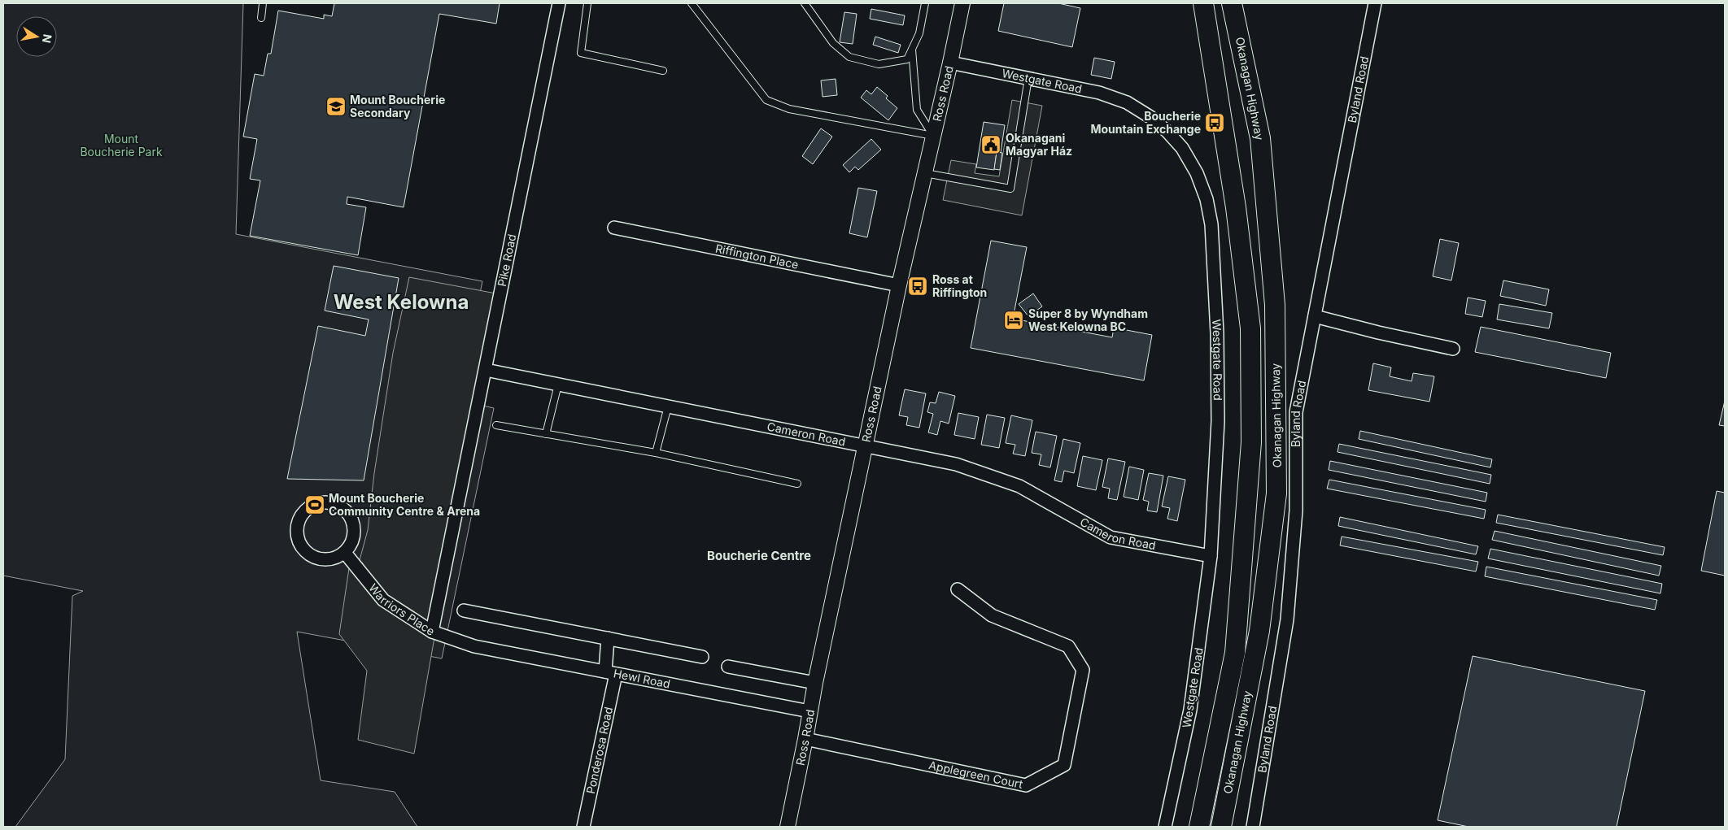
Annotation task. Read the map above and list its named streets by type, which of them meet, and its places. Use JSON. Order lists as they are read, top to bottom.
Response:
{
  "streets": {
    "highway": ["Okanagan Highway"],
    "street": [
      "Westgate Road",
      "Byland Road",
      "Ross Road",
      "Riffington Place",
      "Pike Road",
      "Cameron Road",
      "Warriors Place",
      "Hewl Road",
      "Ponderosa Road",
      "Applegreen Court"
    ]
  },
  "crossings": [
    ["Westgate Road", "Ross Road"],
    ["Westgate Road", "Cameron Road"],
    ["Ross Road", "Riffington Place"],
    ["Ross Road", "Cameron Road"],
    ["Ross Road", "Hewl Road"],
    ["Ross Road", "Applegreen Court"],
    ["Pike Road", "Cameron Road"],
    ["Pike Road", "Warriors Place"],
    ["Warriors Place", "Hewl Road"],
    ["Hewl Road", "Ponderosa Road"]
  ],
  "districts": ["West Kelowna", "Boucherie Centre"],
  "parks": ["Mount Boucherie Park"],
  "places": {
    "school or university": ["Mount Boucherie Secondary"],
    "bus stop": ["Boucherie Mountain Exchange", "Ross at Riffington"],
    "public building": ["Okanagani Magyar Ház"],
    "hotel": ["Super 8 by Wyndham West Kelowna BC"],
    "sports": ["Mount Boucherie Community Centre & Arena"]
  },
  "north": "right"
}
